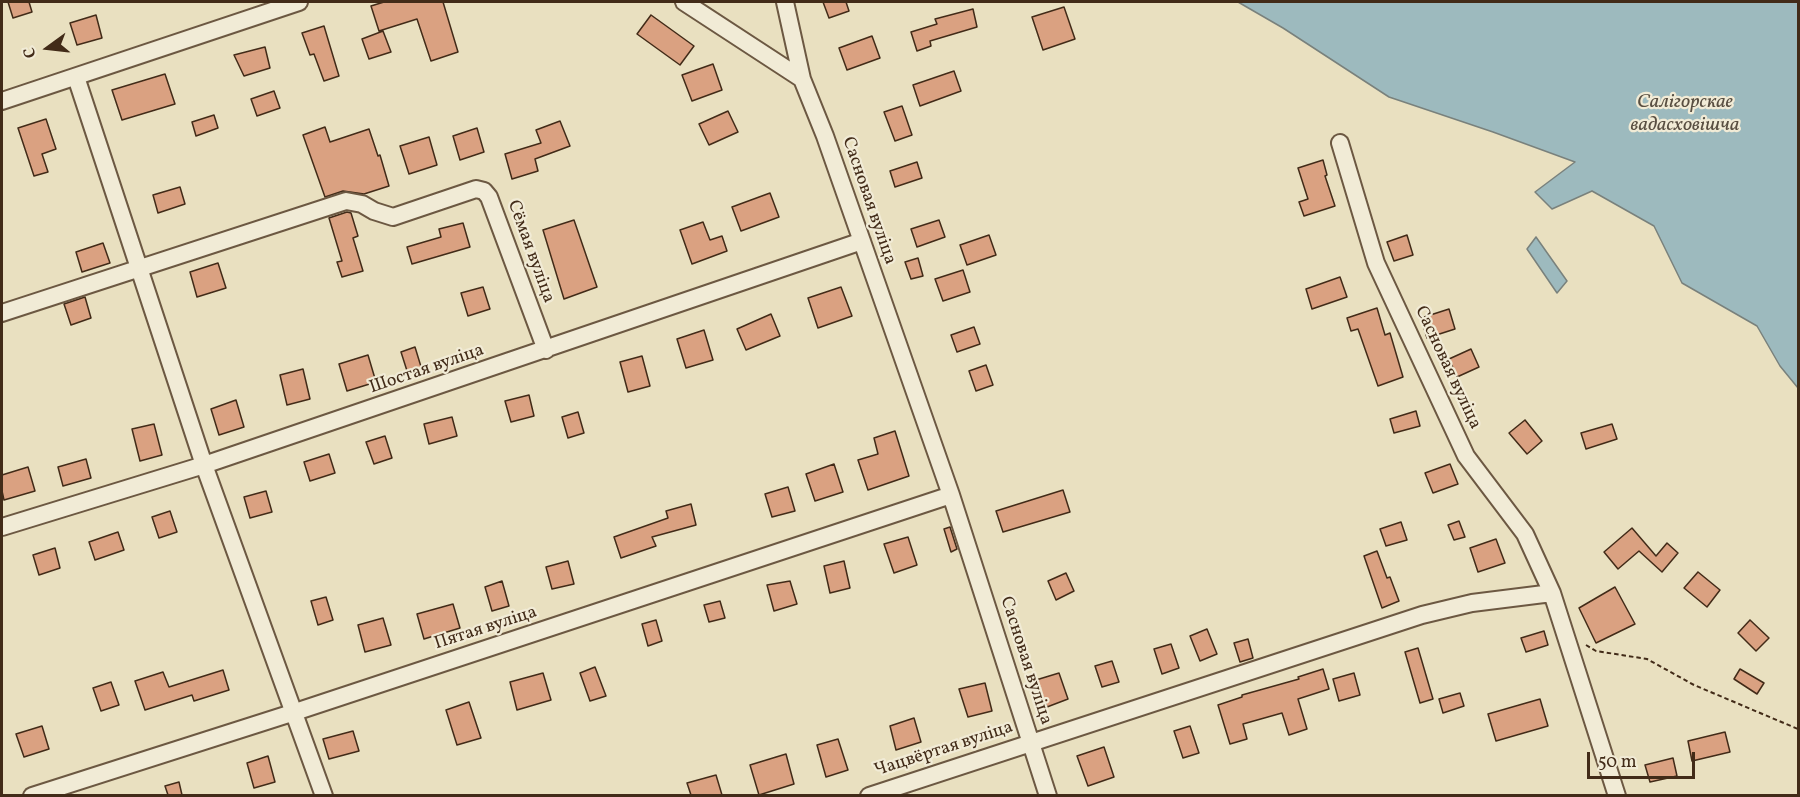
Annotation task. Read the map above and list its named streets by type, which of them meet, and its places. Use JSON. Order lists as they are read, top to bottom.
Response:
{
  "streets": {
    "street": [
      "Сасновая вуліца",
      "Сёмая вуліца",
      "Шостая вуліца",
      "Пятая вуліца",
      "Чацвёртая вуліца"
    ]
  },
  "crossings": [
    ["Сасновая вуліца", "Шостая вуліца"],
    ["Сасновая вуліца", "Пятая вуліца"],
    ["Сасновая вуліца", "Чацвёртая вуліца"],
    ["Сёмая вуліца", "Шостая вуліца"]
  ],
  "water": ["Салігорскае вадасховішча"],
  "scale_bar": "50 m",
  "north": "left"
}
